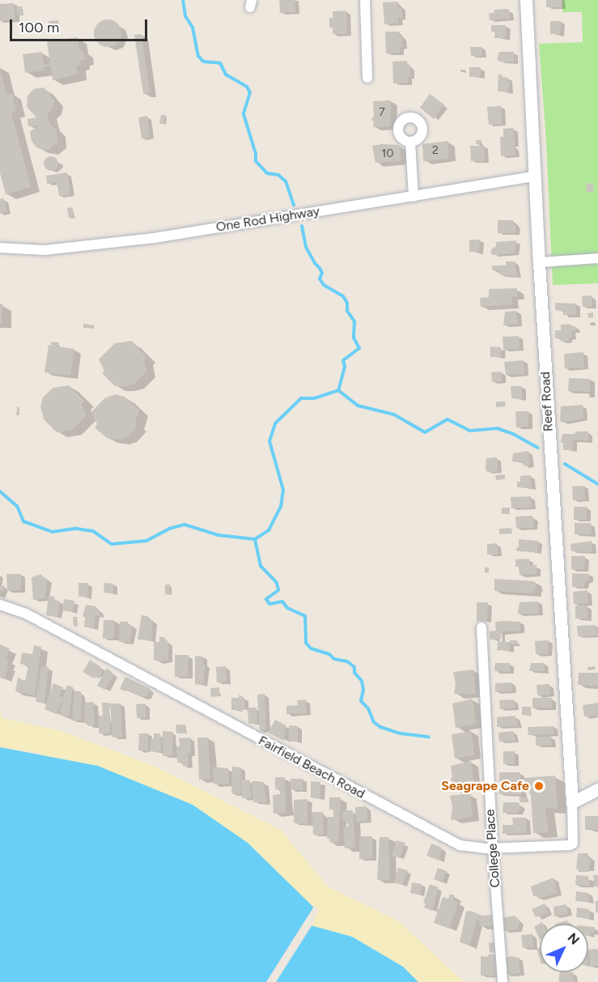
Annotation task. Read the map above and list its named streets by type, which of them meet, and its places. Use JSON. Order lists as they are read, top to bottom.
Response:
{
  "streets": {
    "street": [
      "One Rod Highway",
      "Reef Road",
      "Fairfield Beach Road",
      "College Place"
    ]
  },
  "crossings": [
    ["One Rod Highway", "Reef Road"],
    ["Reef Road", "Fairfield Beach Road"],
    ["Fairfield Beach Road", "College Place"]
  ],
  "places": ["Seagrape Cafe"],
  "house_numbers": ["7", "2", "10"],
  "scale_bar": "100 m",
  "north": "top right"
}
